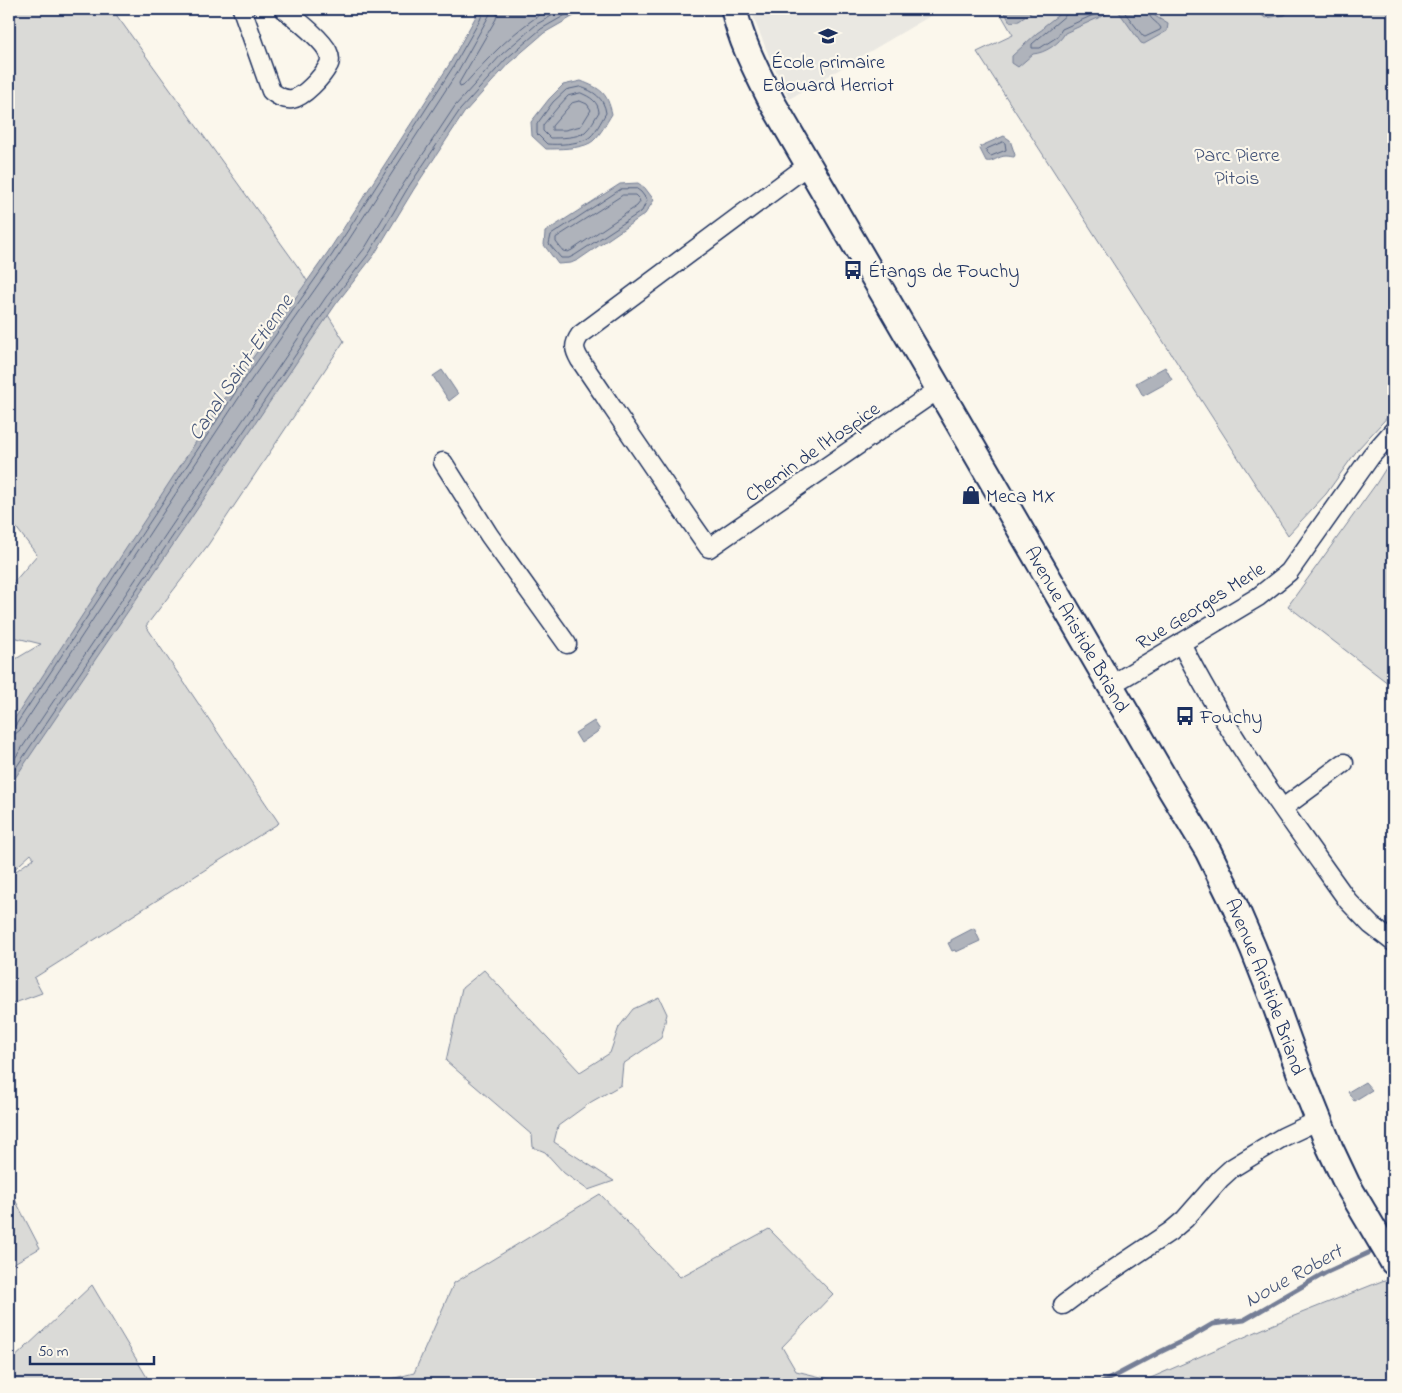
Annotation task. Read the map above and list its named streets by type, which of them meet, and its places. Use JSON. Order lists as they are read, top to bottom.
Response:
{
  "streets": {
    "street": ["Chemin de l'Hospice", "Rue Georges Merle", "Avenue Aristide Briand"]
  },
  "crossings": [
    ["Chemin de l'Hospice", "Avenue Aristide Briand"],
    ["Rue Georges Merle", "Avenue Aristide Briand"]
  ],
  "water": ["Canal Saint-Etienne", "Noue Robert"],
  "parks": ["Parc Pierre Pitois"],
  "places": {
    "school or university": ["École primaire Edouard Herriot"],
    "bus stop": ["Étangs de Fouchy", "Fouchy"],
    "shop": ["Meca MX"]
  },
  "scale_bar": "50 m"
}
